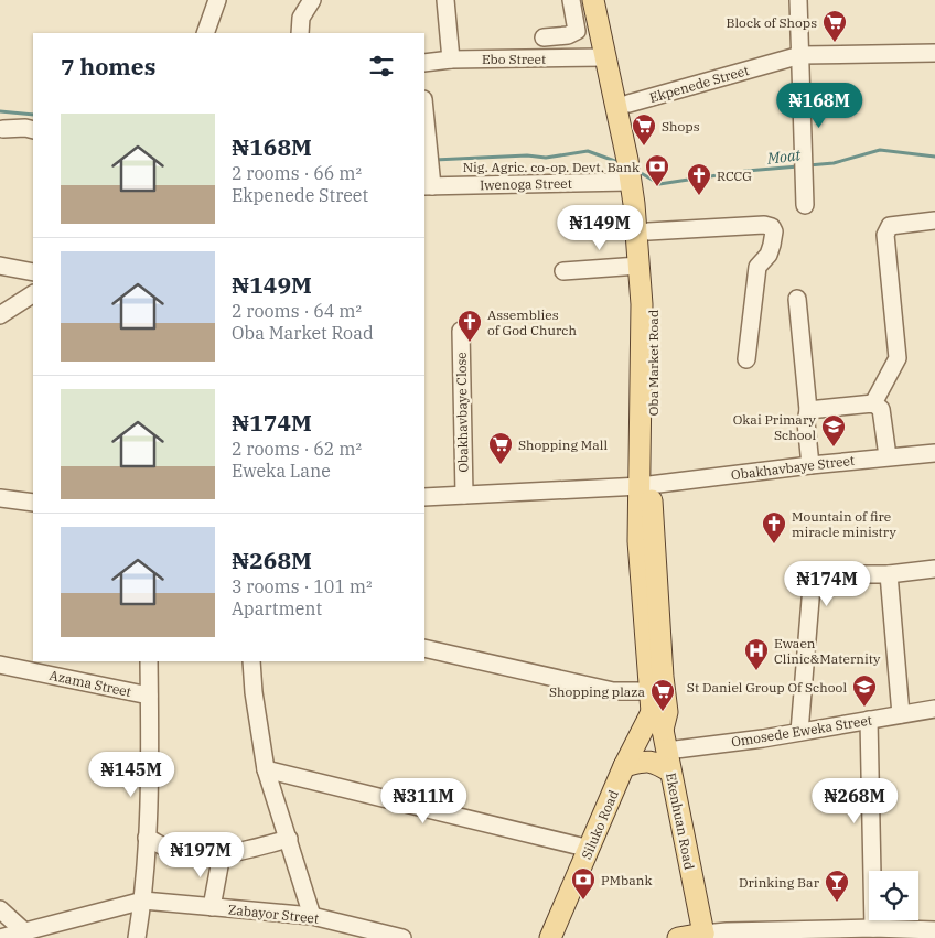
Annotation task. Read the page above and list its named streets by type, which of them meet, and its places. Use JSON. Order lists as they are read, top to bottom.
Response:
{
  "streets": {
    "main road": ["Oba Market Road", "Ekenhuan Road", "Siluko Road"],
    "street": [
      "Ebo Street",
      "Ekpenede Street",
      "Iwenoga Street",
      "Obakhavbaye Close",
      "Obakhavbaye Street",
      "Azama Street",
      "Omosede Eweka Street",
      "Zabayor Street"
    ]
  },
  "crossings": [
    ["Ebo Street", "Oba Market Road"],
    ["Ekpenede Street", "Oba Market Road"],
    ["Iwenoga Street", "Oba Market Road"],
    ["Oba Market Road", "Obakhavbaye Street"],
    ["Oba Market Road", "Ekenhuan Road"],
    ["Oba Market Road", "Siluko Road"],
    ["Obakhavbaye Close", "Obakhavbaye Street"],
    ["Omosede Eweka Street", "Ekenhuan Road"],
    ["Ekenhuan Road", "Siluko Road"]
  ],
  "water": ["Moat"],
  "places": {
    "supermarket": [
      "Block of Shops",
      "Shops",
      "Shopping Mall",
      "Shopping plaza"
    ],
    "bank": ["Nig. Agric. co-op. Devt. Bank", "PMbank"],
    "church": ["RCCG", "Assemblies of God Church", "Mountain of fire miracle ministry"],
    "school or university": ["Okai Primary School", "St Daniel Group Of School"],
    "hospital": ["Ewaen Clinic&Maternity"],
    "bar": ["Drinking Bar"]
  },
  "page": {
    "heading": "7 homes",
    "price": [
      "₦168M",
      "₦149M",
      "₦174M",
      "₦145M",
      "₦311M",
      "₦268M",
      "₦197M"
    ],
    "list": [
      {
        "name": "₦168M",
        "note": "2 rooms · 66 m² · Ekpenede Street"
      },
      {
        "name": "₦149M",
        "note": "2 rooms · 64 m² · Oba Market Road"
      },
      {
        "name": "₦174M",
        "note": "2 rooms · 62 m² · Eweka Lane"
      },
      {
        "name": "₦268M",
        "note": "3 rooms · 101 m² · Apartment"
      }
    ]
  }
}
